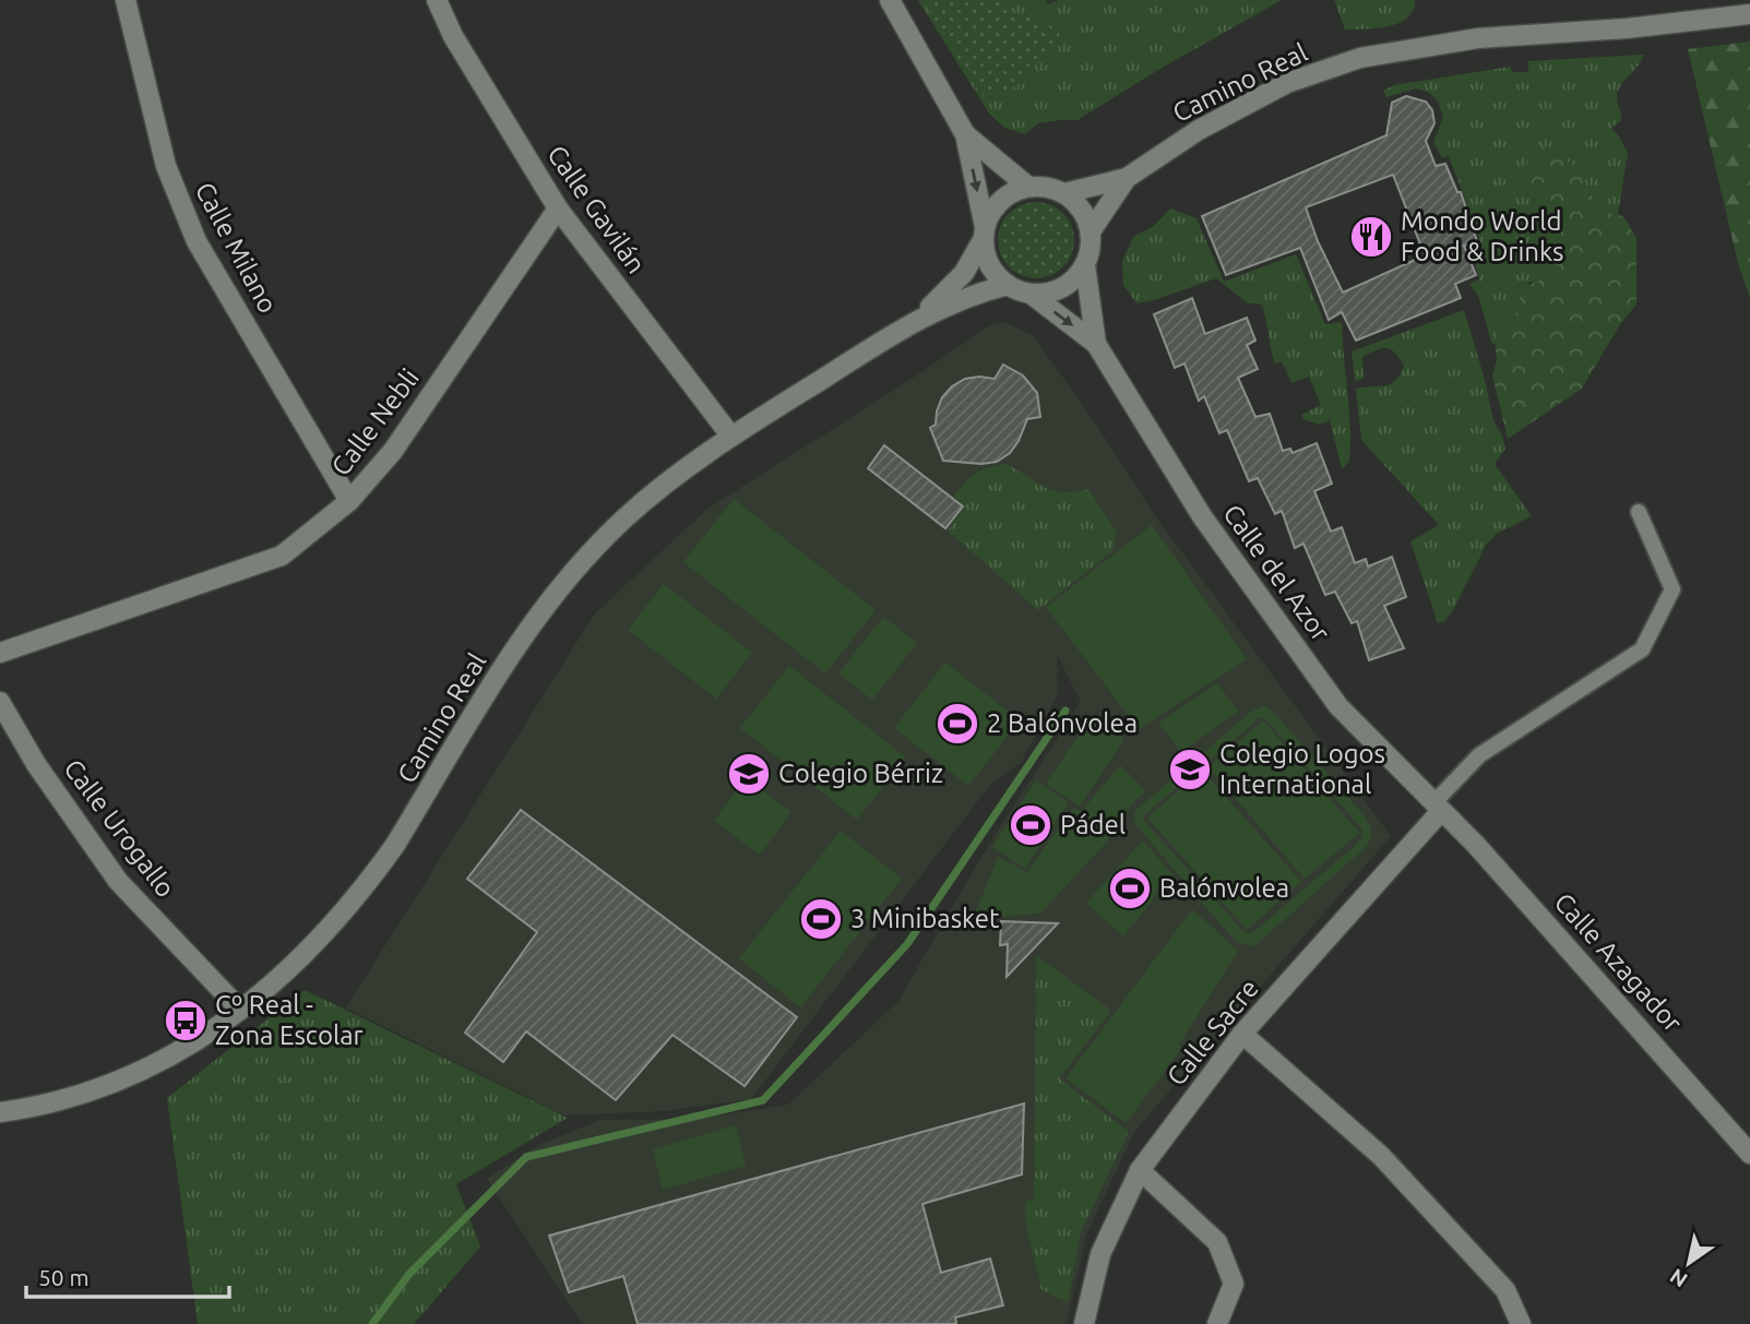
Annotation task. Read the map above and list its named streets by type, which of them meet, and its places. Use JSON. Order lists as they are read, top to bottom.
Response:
{
  "streets": {
    "street": [
      "Camino Real",
      "Calle Gavilán",
      "Calle Milano",
      "Calle Nebli",
      "Calle del Azor",
      "Calle Urogallo",
      "Calle Azagador",
      "Calle Sacre"
    ]
  },
  "crossings": [
    ["Camino Real", "Calle Gavilán"],
    ["Camino Real", "Calle del Azor"],
    ["Camino Real", "Calle Urogallo"],
    ["Calle Gavilán", "Calle Nebli"],
    ["Calle Milano", "Calle Nebli"],
    ["Calle del Azor", "Calle Azagador"],
    ["Calle del Azor", "Calle Sacre"],
    ["Calle Azagador", "Calle Sacre"]
  ],
  "places": {
    "restaurant": ["Mondo World Food & Drinks"],
    "sports": [
      "2 Balónvolea",
      "Pádel",
      "Balónvolea",
      "3 Minibasket"
    ],
    "school or university": ["Colegio Logos International", "Colegio Bérriz"],
    "bus stop": ["Cº Real - Zona Escolar"]
  },
  "scale_bar": "50 m",
  "north": "bottom left"
}
